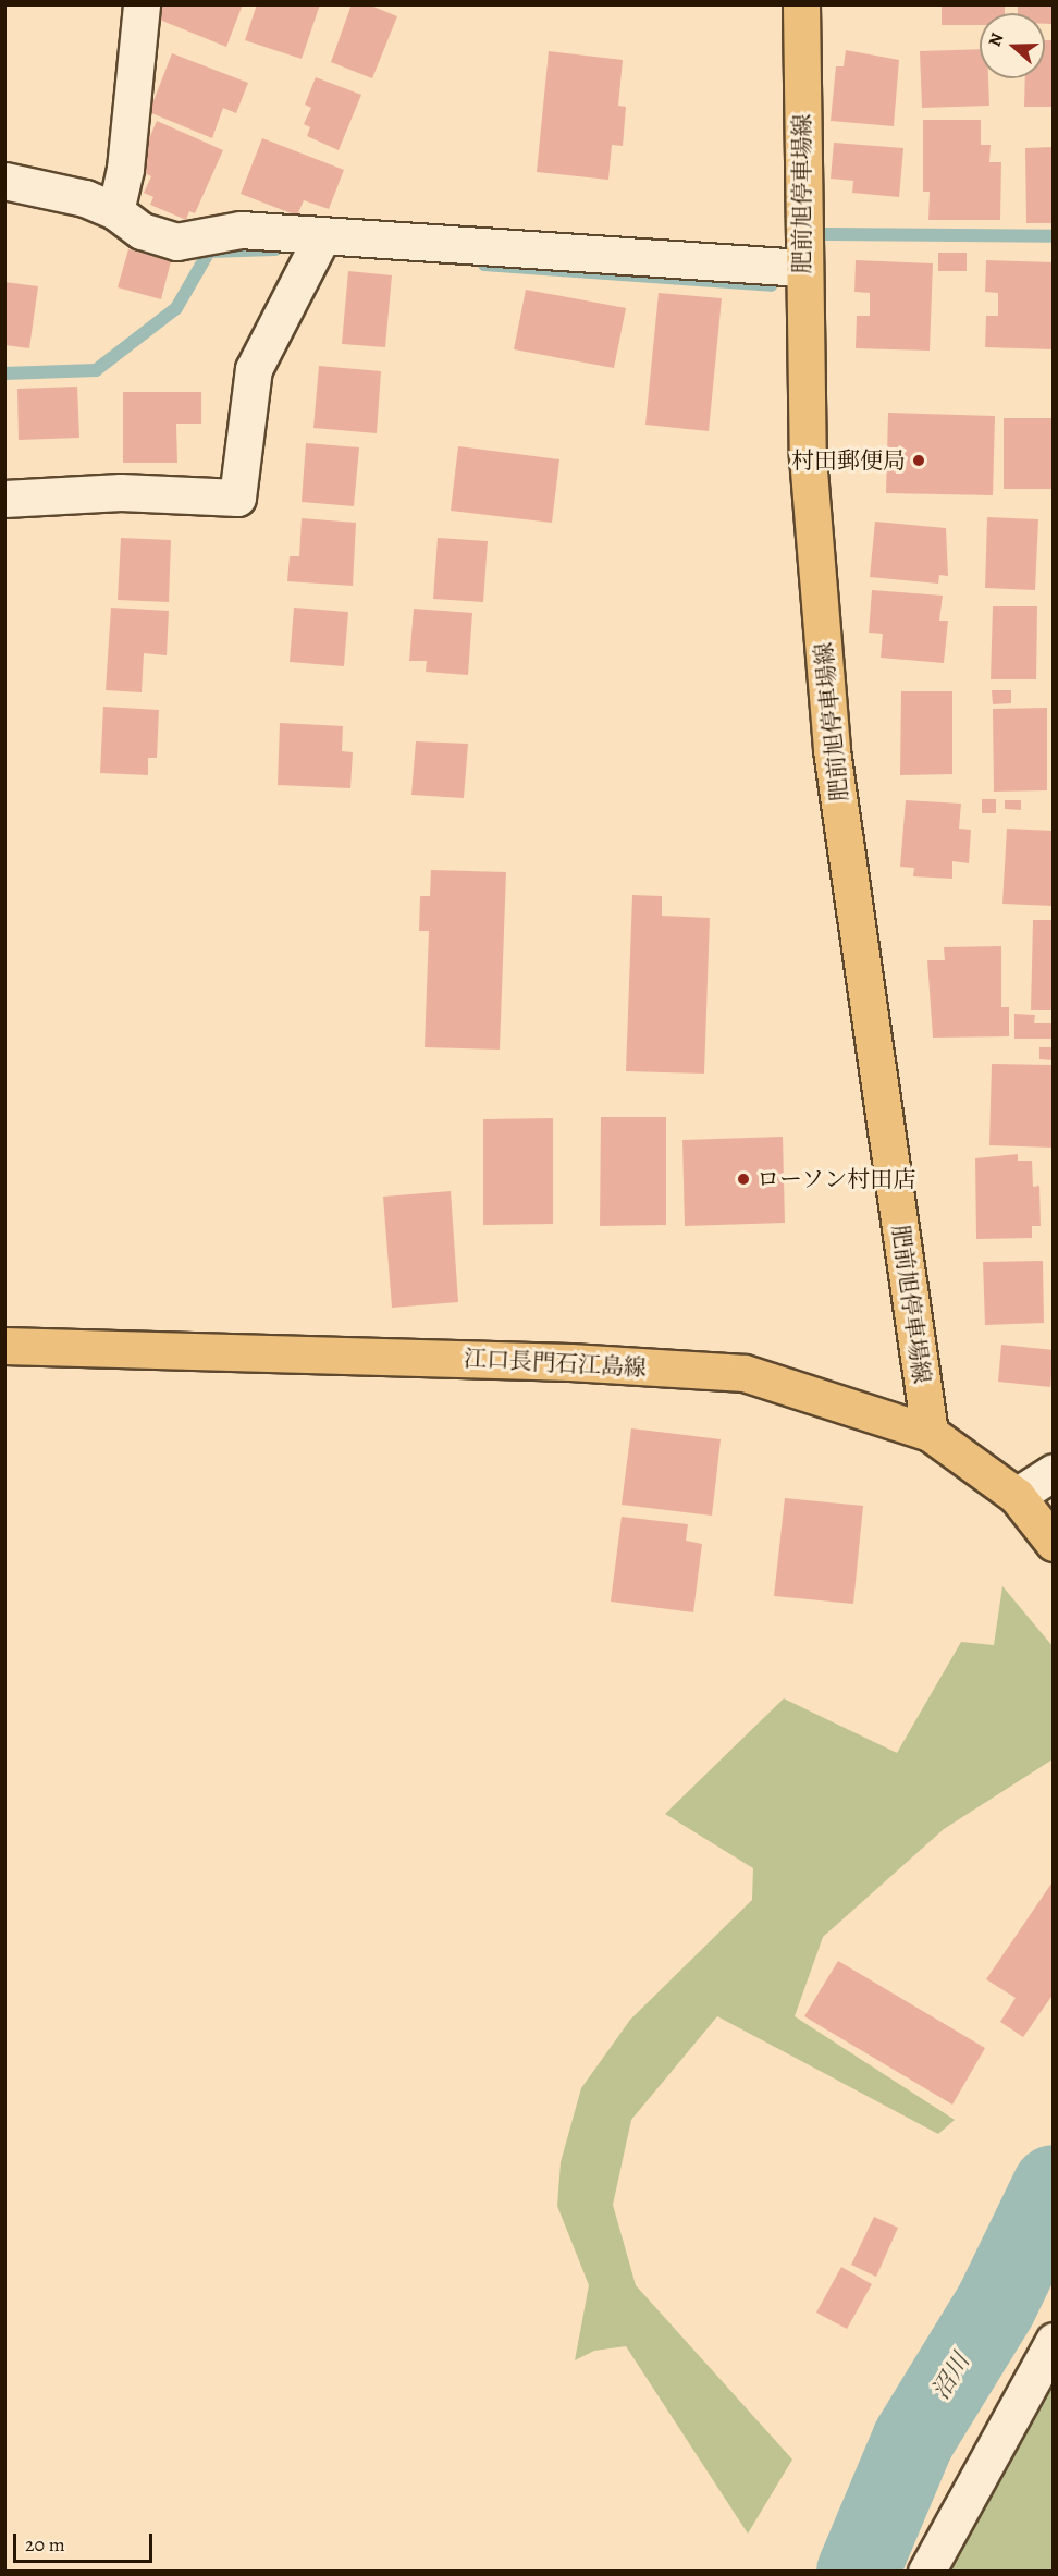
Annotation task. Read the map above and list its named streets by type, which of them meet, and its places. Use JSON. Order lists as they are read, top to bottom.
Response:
{
  "streets": {
    "main road": ["肥前旭停車場線", "江口長門石江島線"]
  },
  "crossings": [
    ["肥前旭停車場線", "江口長門石江島線"]
  ],
  "water": ["沼川"],
  "places": ["村田郵便局", "ローソン村田店"],
  "scale_bar": "20 m",
  "north": "left"
}
